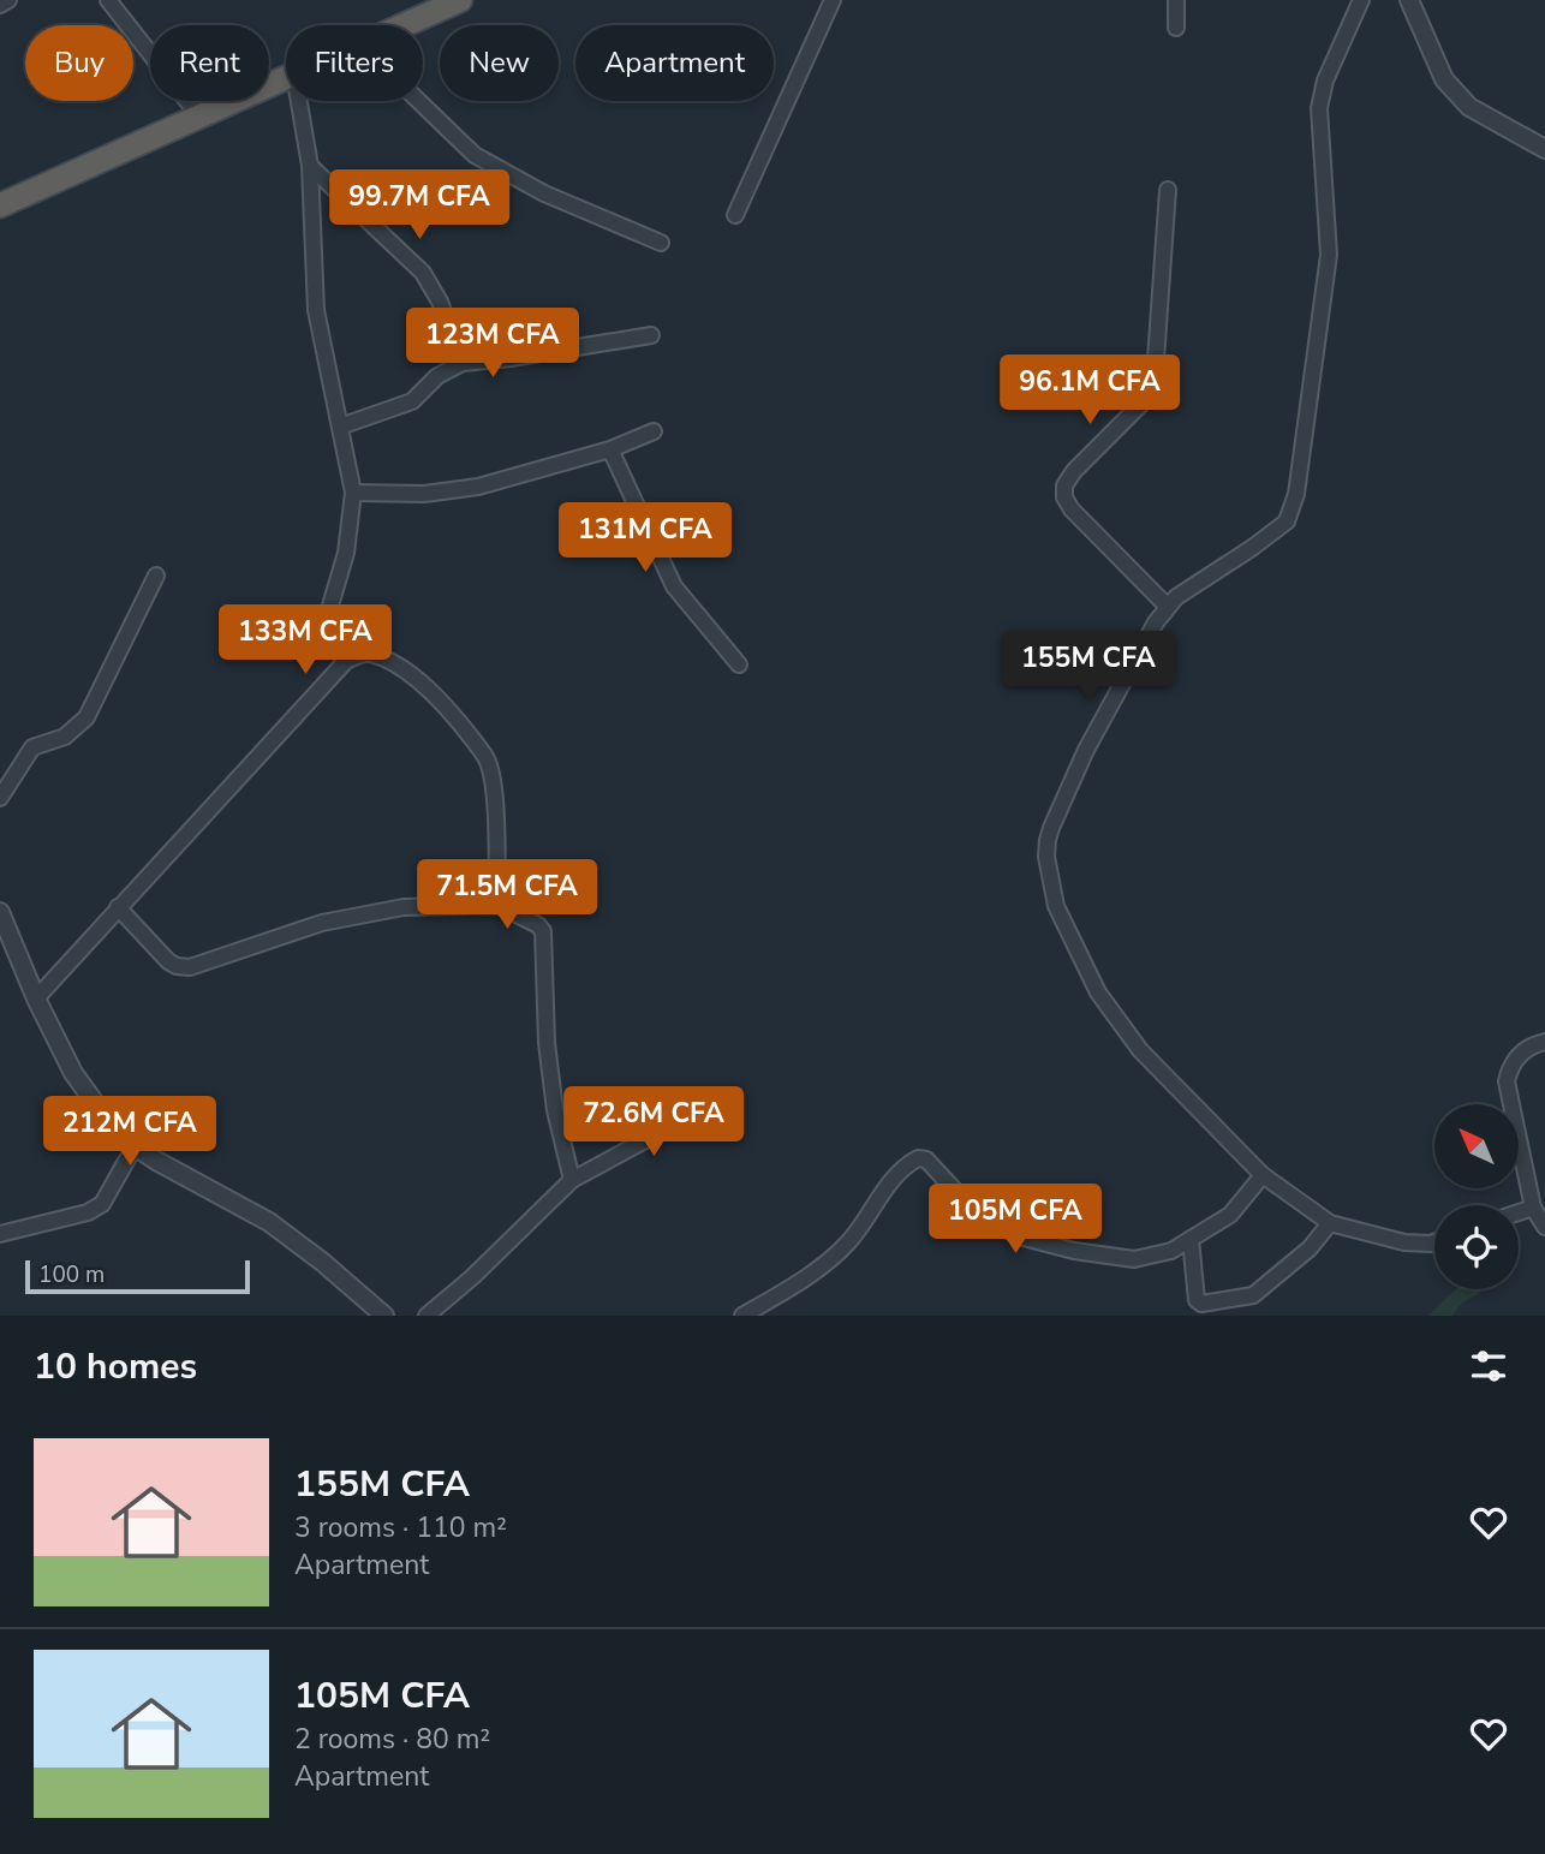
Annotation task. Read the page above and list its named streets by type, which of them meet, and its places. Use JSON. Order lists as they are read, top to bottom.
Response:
{
  "scale_bar": "100 m",
  "north": "top left",
  "page": {
    "chip": [
      "Buy",
      "Rent",
      "Filters",
      "New",
      "Apartment"
    ],
    "price": [
      "99.7M CFA",
      "123M CFA",
      "96.1M CFA",
      "131M CFA",
      "133M CFA",
      "155M CFA",
      "71.5M CFA",
      "72.6M CFA",
      "212M CFA",
      "105M CFA"
    ],
    "scale": "100 m",
    "heading": "10 homes",
    "list": [
      {
        "name": "155M CFA",
        "note": "3 rooms · 110 m² · Apartment"
      },
      {
        "name": "105M CFA",
        "note": "2 rooms · 80 m² · Apartment"
      }
    ]
  }
}
